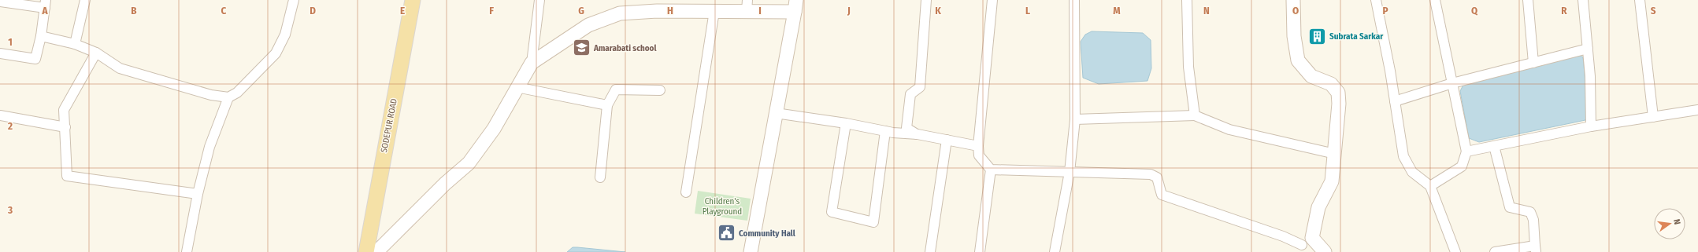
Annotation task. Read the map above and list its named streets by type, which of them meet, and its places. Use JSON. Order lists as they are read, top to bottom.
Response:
{
  "streets": {
    "main road": ["SODEPUR ROAD"]
  },
  "parks": ["Children's Playground"],
  "places": {
    "building": ["Subrata Sarkar"],
    "school or university": ["Amarabati school"],
    "public building": ["Community Hall"]
  },
  "north": "right",
  "grid": {
    "columns": [
      "A",
      "B",
      "C",
      "D",
      "E",
      "F",
      "G",
      "H",
      "I",
      "J",
      "K",
      "L",
      "M",
      "N",
      "O",
      "P",
      "Q",
      "R",
      "S"
    ],
    "rows": ["1", "2", "3"]
  }
}
